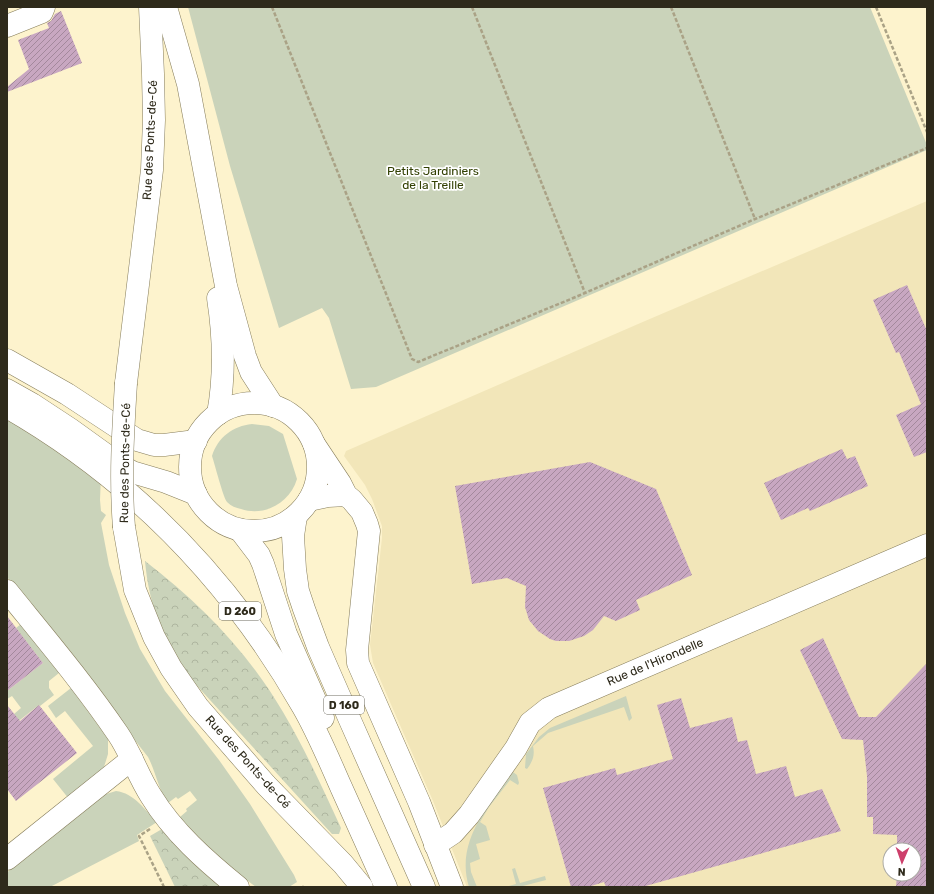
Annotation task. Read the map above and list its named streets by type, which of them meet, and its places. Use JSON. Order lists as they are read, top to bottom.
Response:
{
  "streets": {
    "main road": [
      "Rue des Ponts-de-Cé",
      "D 260",
      "Rue de l'Hirondelle",
      "D 160"
    ]
  },
  "crossings": [
    ["D 260", "D 160"]
  ],
  "parks": ["Petits Jardiniers de la Treille"],
  "north": "bottom"
}
